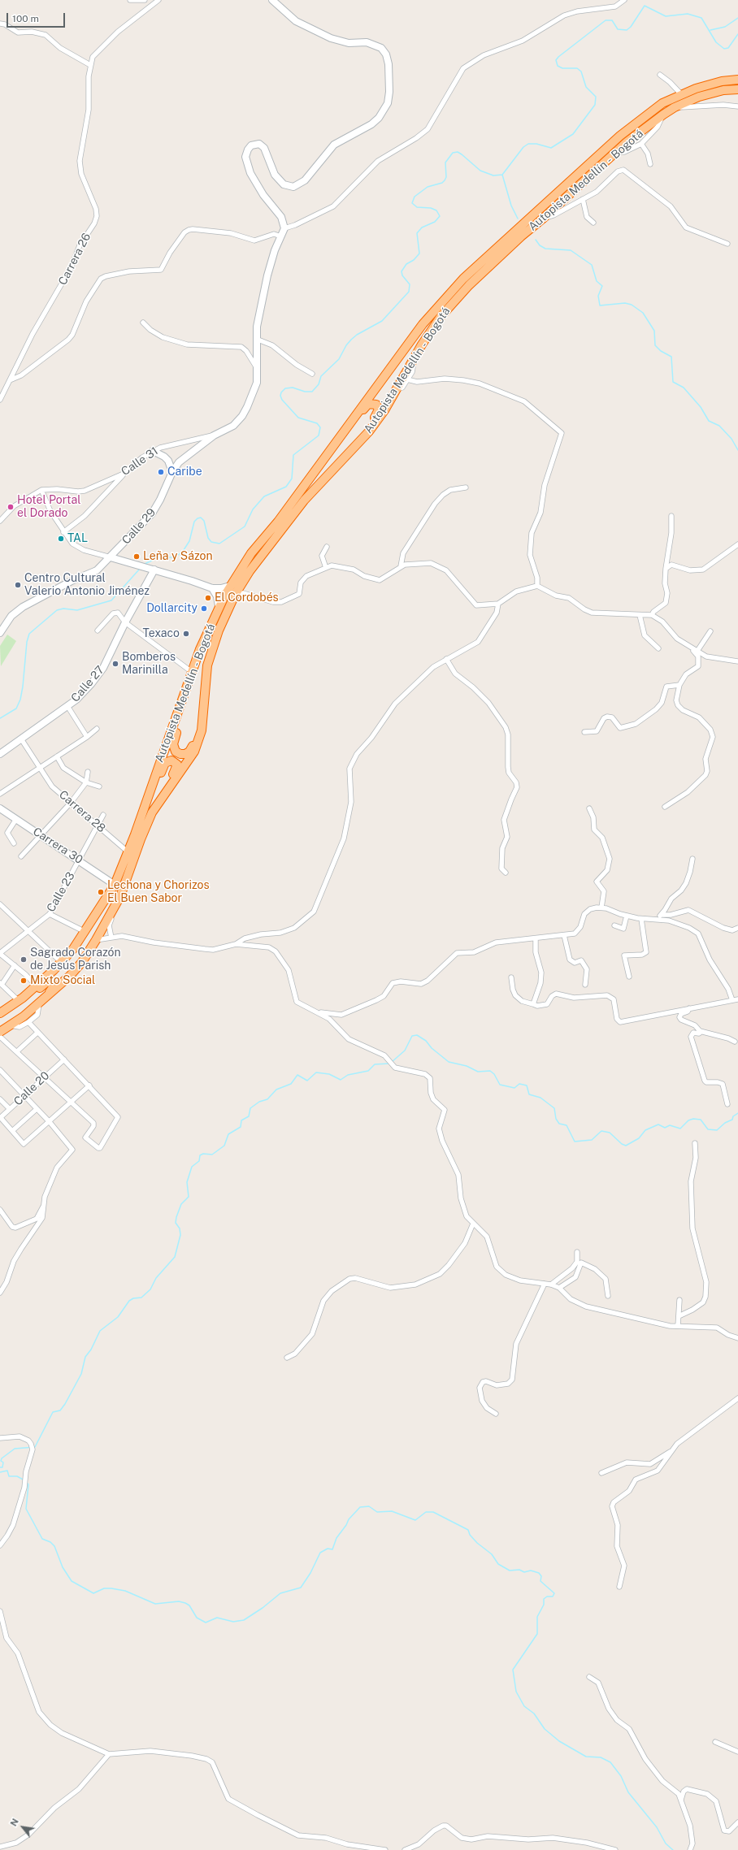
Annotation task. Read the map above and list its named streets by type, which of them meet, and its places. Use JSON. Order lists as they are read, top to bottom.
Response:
{
  "streets": {
    "highway": ["Autopista Medellín - Bogotá"],
    "main road": ["Calle 29", "Calle 27", "Carrera 30"],
    "street": [
      "Carrera 26",
      "Calle 31",
      "Carrera 28",
      "Calle 23",
      "Calle 20"
    ]
  },
  "crossings": [
    ["Autopista Medellín - Bogotá", "Carrera 28"],
    ["Autopista Medellín - Bogotá", "Carrera 30"],
    ["Calle 31", "Calle 29"],
    ["Calle 27", "Carrera 28"],
    ["Carrera 28", "Calle 23"],
    ["Carrera 30", "Calle 23"]
  ],
  "places": [
    "Caribe",
    "Hotel Portal el Dorado",
    "TAL",
    "Leña y Sázon",
    "Centro Cultural Valerio Antonio Jiménez",
    "El Cordobés",
    "Dollarcity",
    "Texaco",
    "Bomberos Marinilla",
    "Lechona y Chorizos El Buen Sabor",
    "Sagrado Corazón de Jesús Parish",
    "Mixto Social"
  ],
  "scale_bar": "100 m",
  "north": "top left"
}
